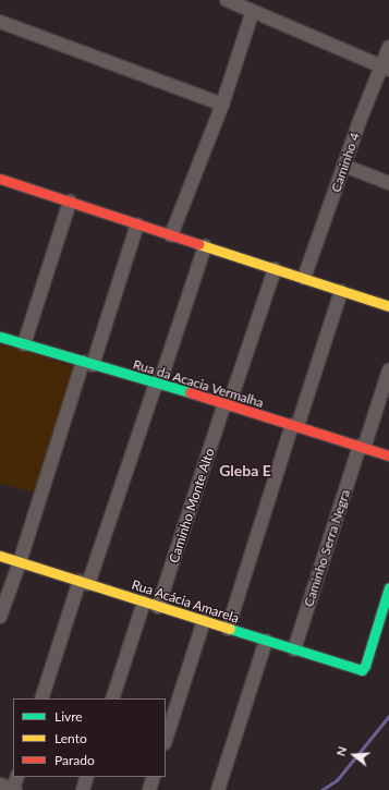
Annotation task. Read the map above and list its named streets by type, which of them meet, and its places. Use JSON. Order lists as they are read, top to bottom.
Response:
{
  "streets": {
    "street": [
      "Caminho 4",
      "Rua da Acacia Vermalha",
      "Caminho Monte Alto",
      "Caminho Serra Negra",
      "Rua Acácia Amarela"
    ]
  },
  "crossings": [
    ["Rua da Acacia Vermalha", "Caminho Monte Alto"],
    ["Rua da Acacia Vermalha", "Caminho Serra Negra"],
    ["Caminho Monte Alto", "Rua Acácia Amarela"],
    ["Caminho Serra Negra", "Rua Acácia Amarela"]
  ],
  "districts": ["Gleba E"],
  "legend": ["Livre", "Lento", "Parado"],
  "north": "left"
}
